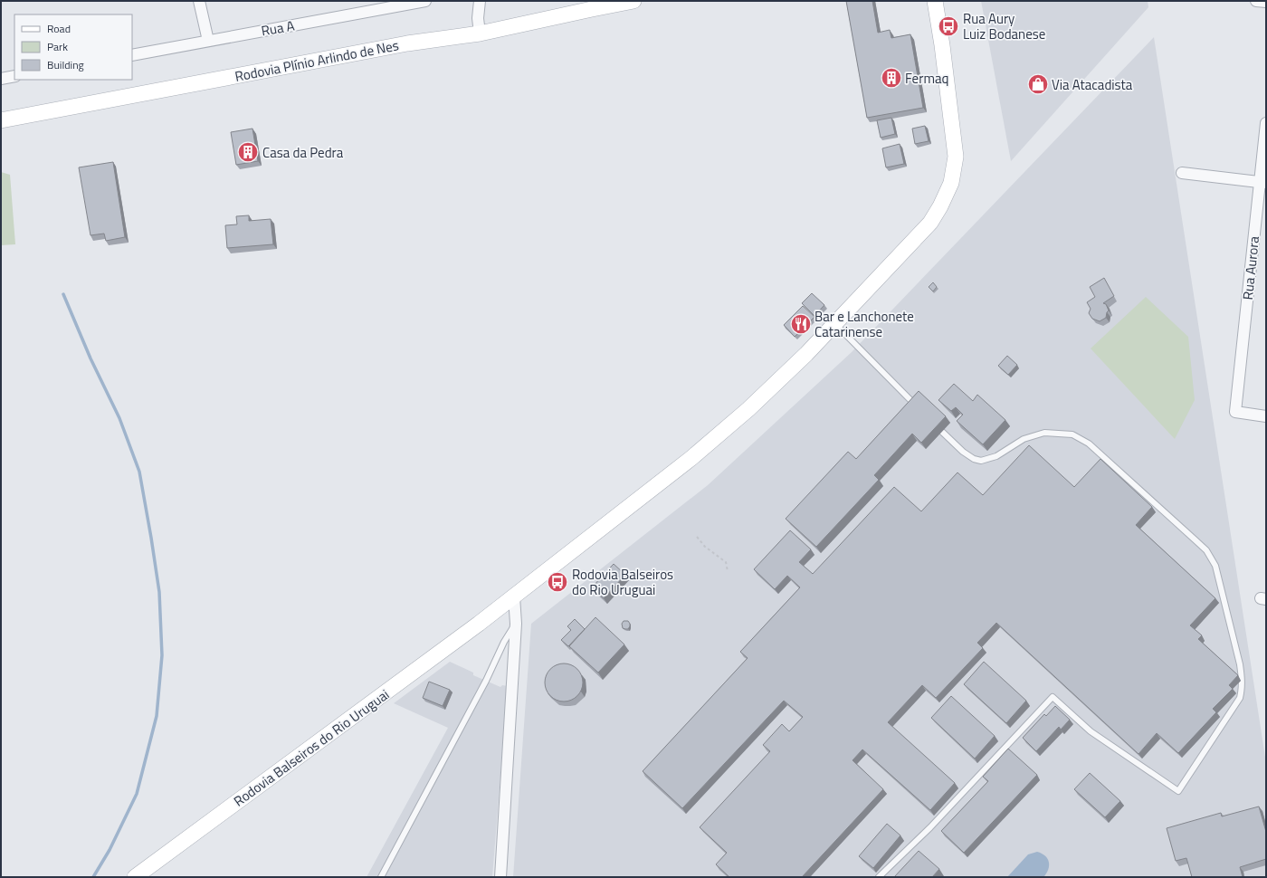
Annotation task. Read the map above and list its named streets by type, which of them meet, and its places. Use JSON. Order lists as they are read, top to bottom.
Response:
{
  "streets": {
    "main road": ["Rodovia Plínio Arlindo de Nes", "Rodovia Balseiros do Rio Uruguai"],
    "street": ["Rua A", "Rua Aurora"]
  },
  "places": {
    "bus stop": ["Rua Aury Luiz Bodanese", "Rodovia Balseiros do Rio Uruguai"],
    "building": ["Fermaq", "Casa da Pedra"],
    "shop": ["Via Atacadista"],
    "restaurant": ["Bar e Lanchonete Catarinense"]
  },
  "legend": ["Road", "Park", "Building"]
}
